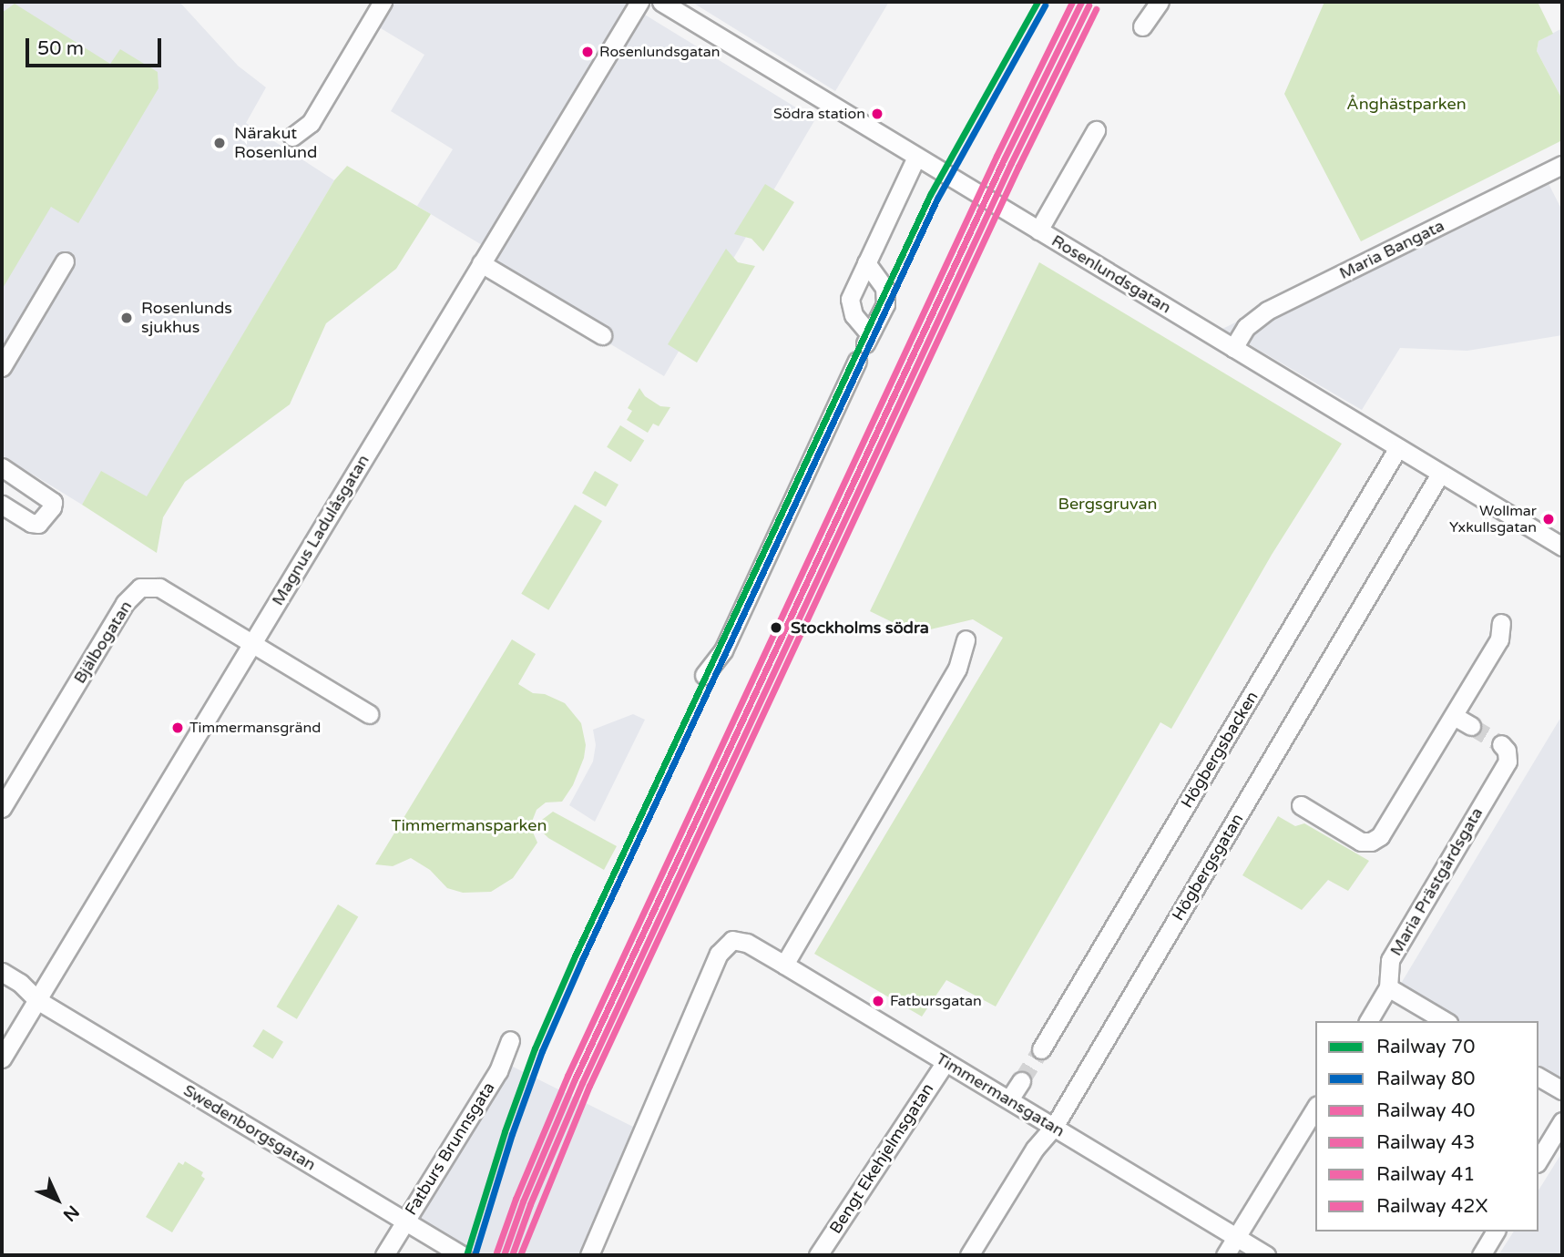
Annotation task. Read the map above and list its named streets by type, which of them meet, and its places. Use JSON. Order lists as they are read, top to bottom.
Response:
{
  "streets": {
    "street": [
      "Maria Bangata",
      "Rosenlundsgatan",
      "Magnus Ladulåsgatan",
      "Bjälbogatan",
      "Högbergsbacken",
      "Högbergsgatan",
      "Maria Prästgårdsgata",
      "Timmermansgatan",
      "Swedenborgsgatan",
      "Fatburs Brunnsgata",
      "Bengt Ekehjelmsgatan"
    ]
  },
  "crossings": [
    ["Maria Bangata", "Rosenlundsgatan"],
    ["Rosenlundsgatan", "Högbergsbacken"],
    ["Rosenlundsgatan", "Högbergsgatan"],
    ["Magnus Ladulåsgatan", "Bjälbogatan"],
    ["Magnus Ladulåsgatan", "Swedenborgsgatan"],
    ["Högbergsgatan", "Timmermansgatan"],
    ["Timmermansgatan", "Bengt Ekehjelmsgatan"],
    ["Swedenborgsgatan", "Fatburs Brunnsgata"]
  ],
  "parks": ["Ånghästparken", "Bergsgruvan", "Timmermansparken"],
  "places": [
    "Rosenlundsgatan",
    "Södra station",
    "Närakut Rosenlund",
    "Rosenlunds sjukhus",
    "Wollmar Yxkullsgatan",
    "Stockholms södra",
    "Timmermansgränd",
    "Fatbursgatan"
  ],
  "lines": [
    "rail line 70",
    "rail line 40",
    "rail line 41",
    "rail line 80",
    "rail line 43",
    "rail line 42X"
  ],
  "legend": [
    "Railway 70",
    "Railway 80",
    "Railway 40",
    "Railway 43",
    "Railway 41",
    "Railway 42X"
  ],
  "scale_bar": "50 m",
  "north": "bottom right"
}
